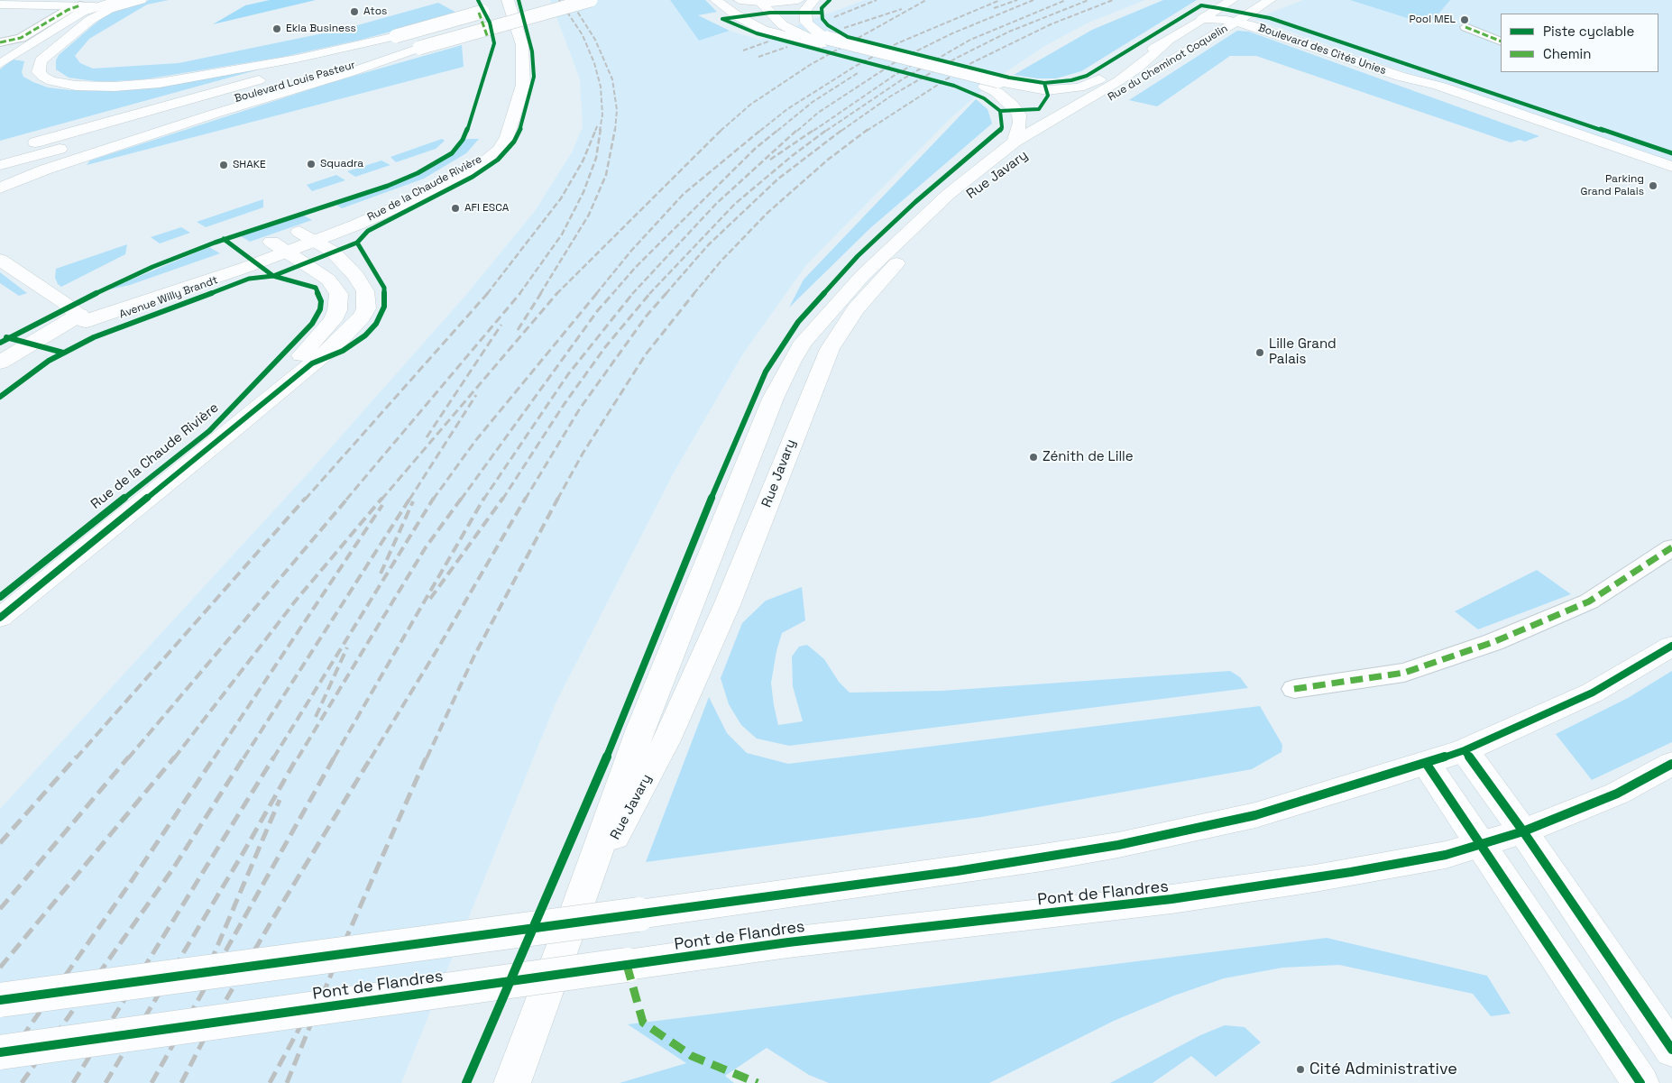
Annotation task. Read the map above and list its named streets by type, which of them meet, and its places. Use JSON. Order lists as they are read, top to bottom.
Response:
{
  "streets": {
    "main road": [
      "Boulevard des Cités Unies",
      "Rue du Cheminot Coquelin",
      "Boulevard Louis Pasteur",
      "Rue Javary",
      "Rue de la Chaude Rivière",
      "Avenue Willy Brandt",
      "Pont de Flandres"
    ]
  },
  "crossings": [
    ["Boulevard des Cités Unies", "Rue du Cheminot Coquelin"],
    ["Rue du Cheminot Coquelin", "Rue Javary"],
    ["Rue de la Chaude Rivière", "Avenue Willy Brandt"]
  ],
  "places": [
    "Atos",
    "Pool MEL",
    "Ekla Business",
    "Squadra",
    "SHAKE",
    "Parking Grand Palais",
    "AFI ESCA",
    "Lille Grand Palais",
    "Zénith de Lille",
    "Cité Administrative"
  ],
  "legend": ["Piste cyclable", "Chemin"]
}
